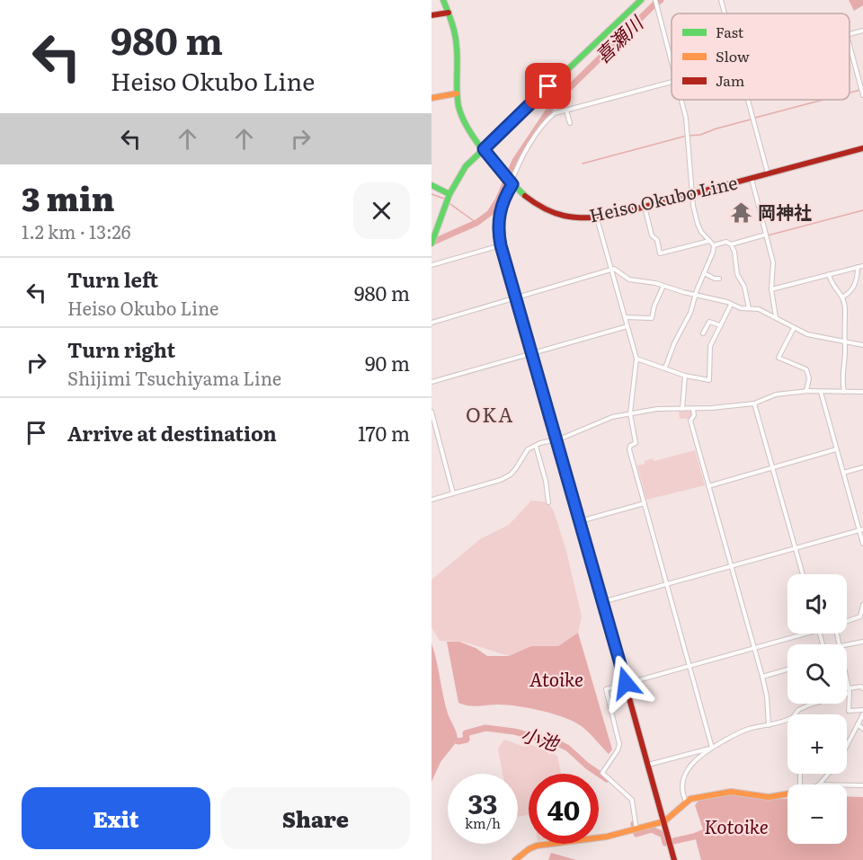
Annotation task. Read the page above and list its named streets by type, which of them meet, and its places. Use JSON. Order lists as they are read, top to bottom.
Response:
{
  "streets": {
    "street": ["Heiso Okubo Line"]
  },
  "districts": ["OKA"],
  "water": [
    "喜瀬川",
    "Atoike",
    "小池",
    "Kotoike"
  ],
  "places": {
    "temple": ["岡神社"]
  },
  "legend": ["Fast", "Slow", "Jam"],
  "page": {
    "turn": ["980 m", "Heiso Okubo Line"],
    "heading": ["3 min", "1.2 km · 13:26"],
    "list": [
      {
        "name": "Turn left",
        "note": "Heiso Okubo Line",
        "value": "980 m"
      },
      {
        "name": "Turn right",
        "note": "Shijimi Tsuchiyama Line",
        "value": "90 m"
      },
      {
        "name": "Arrive at destination",
        "value": "170 m"
      }
    ],
    "map_buttons": ["+", "−"],
    "speed": "33 km/h",
    "limit": "40",
    "buttons": ["Exit", "Share"]
  }
}
